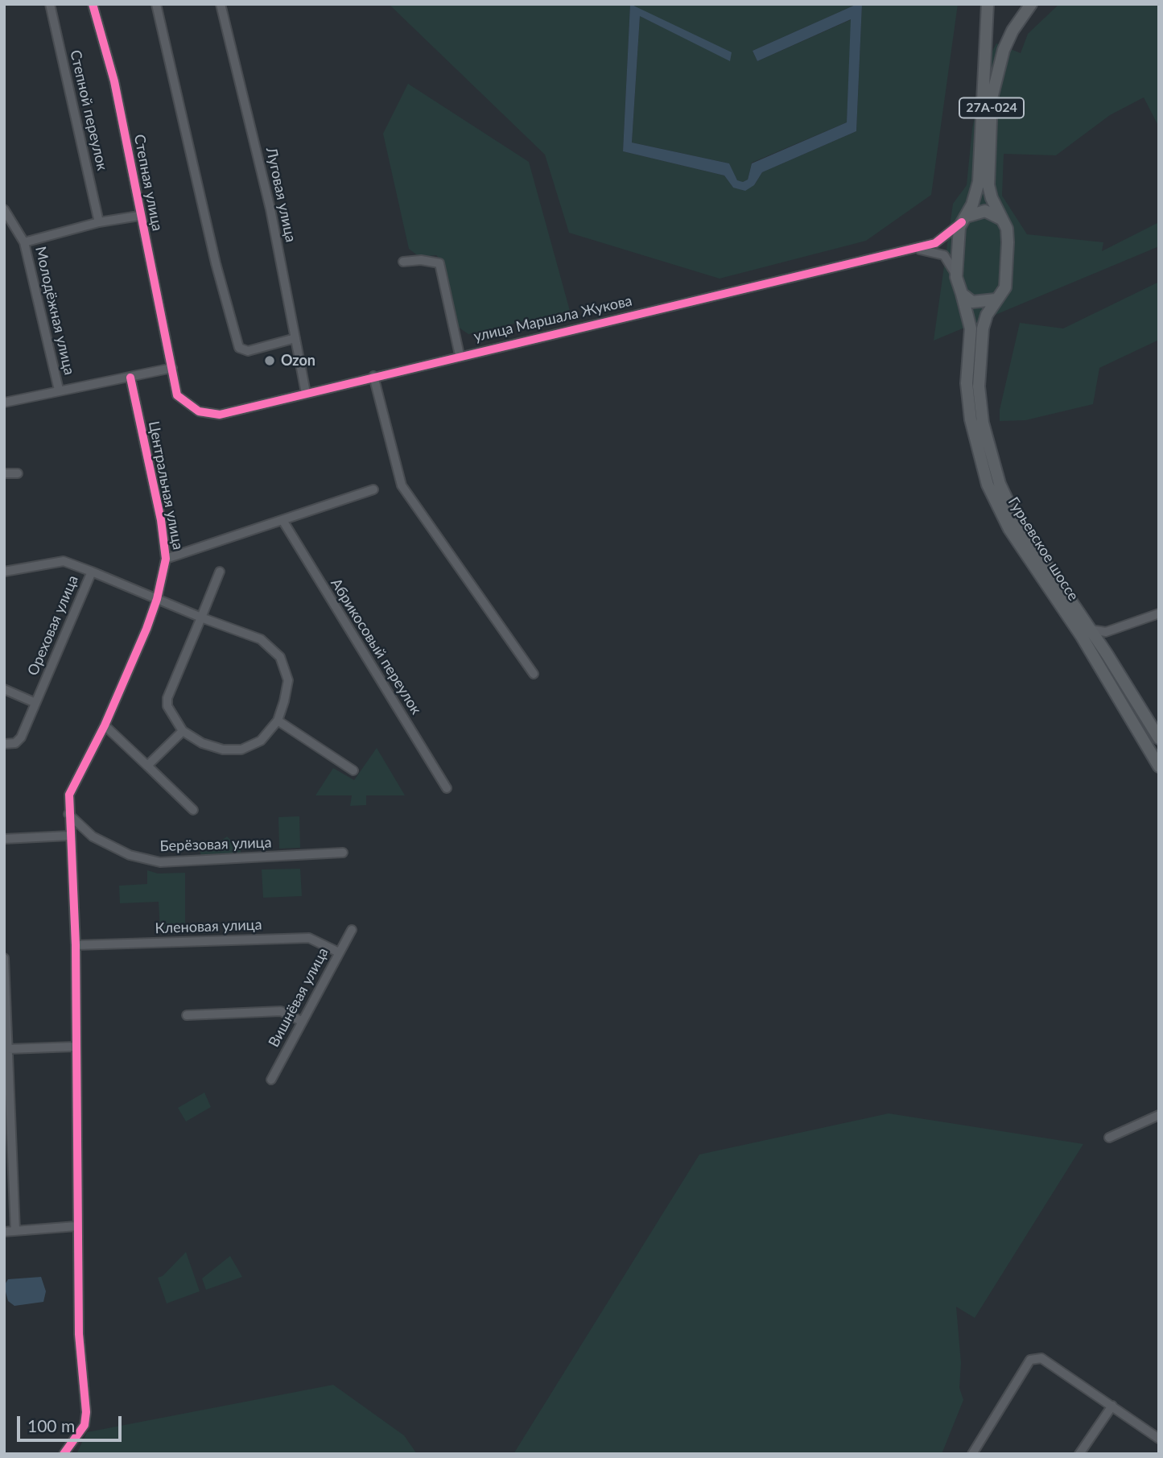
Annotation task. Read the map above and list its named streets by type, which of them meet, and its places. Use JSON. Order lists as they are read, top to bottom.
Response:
{
  "streets": {
    "main road": ["27А-024", "Гурьевское шоссе"],
    "street": [
      "Степной переулок",
      "Степная улица",
      "Луговая улица",
      "Молодёжная улица",
      "улица Маршала Жукова",
      "Центральная улица",
      "Ореховая улица",
      "Абрикосовый переулок",
      "Берёзовая улица",
      "Кленовая улица",
      "Вишнёвая улица"
    ]
  },
  "crossings": [
    ["27А-024", "улица Маршала Жукова"],
    ["27А-024", "Гурьевское шоссе"],
    ["Степная улица", "улица Маршала Жукова"],
    ["Луговая улица", "улица Маршала Жукова"],
    ["Центральная улица", "Ореховая улица"],
    ["Центральная улица", "Берёзовая улица"],
    ["Центральная улица", "Кленовая улица"],
    ["Кленовая улица", "Вишнёвая улица"]
  ],
  "places": ["Ozon"],
  "scale_bar": "100 m"
}
